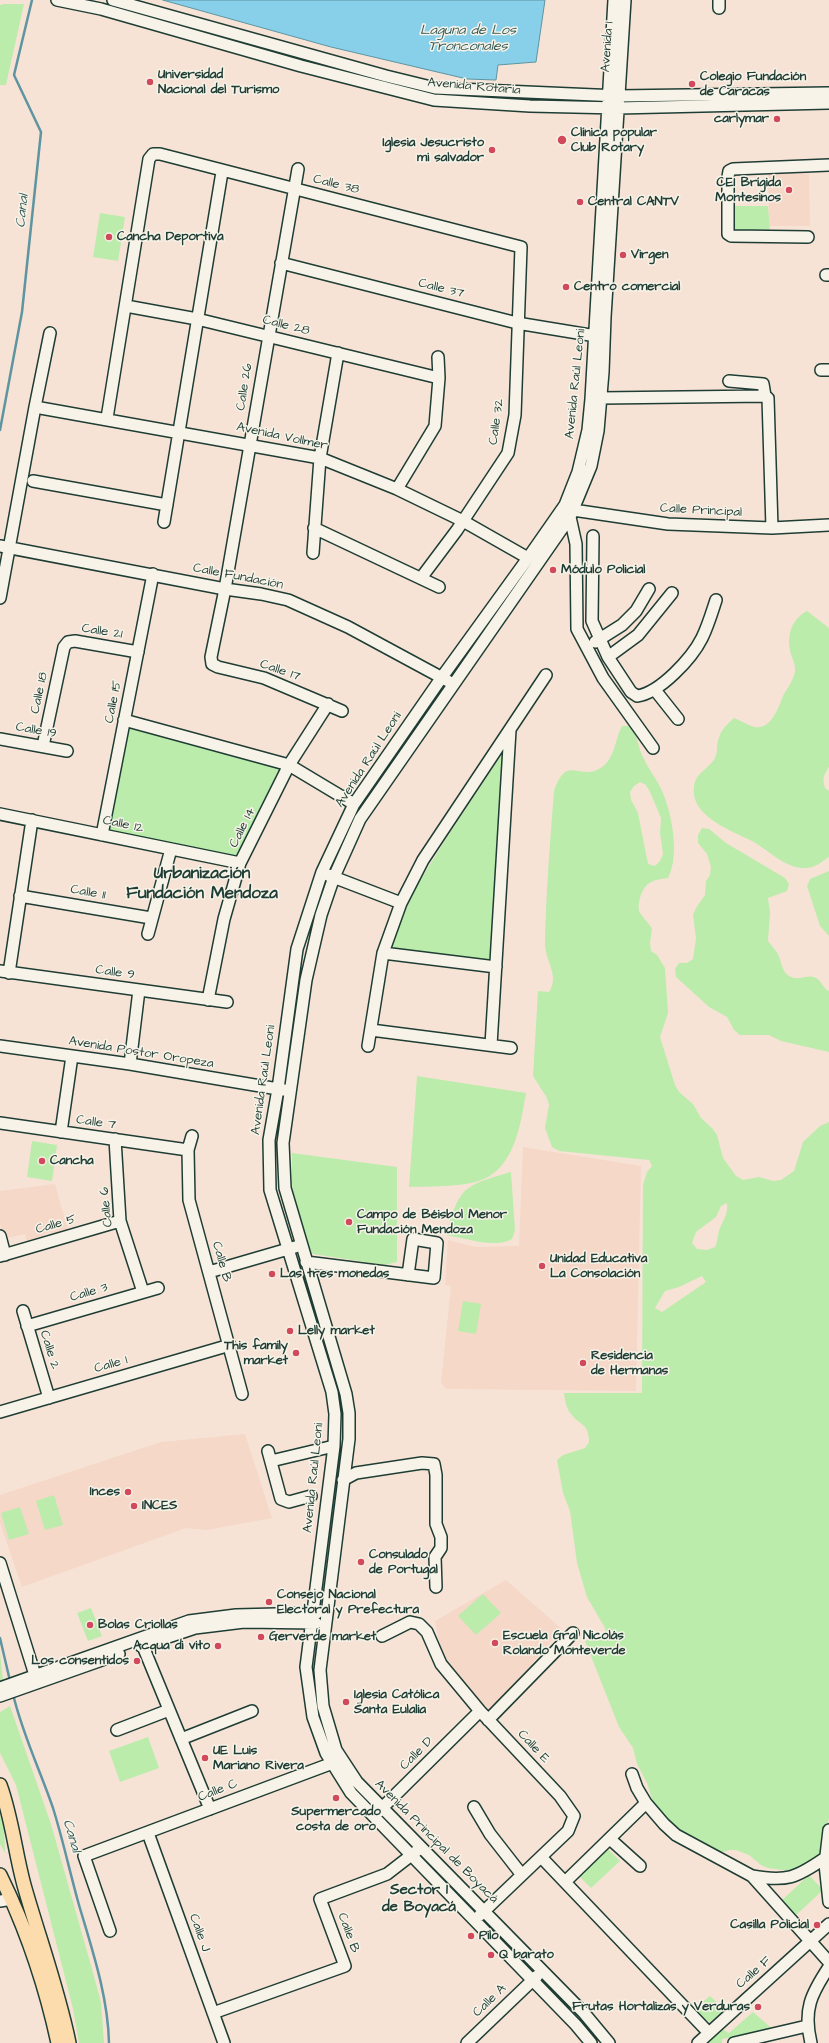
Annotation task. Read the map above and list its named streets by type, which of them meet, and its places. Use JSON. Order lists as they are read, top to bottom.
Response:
{
  "streets": {
    "street": [
      "Avenida 1",
      "Avenida Rotaria",
      "Calle 38",
      "Calle 37",
      "Calle 28",
      "Avenida Raúl Leoni",
      "Calle 26",
      "Calle 32",
      "Avenida Vollmer",
      "Calle Principal",
      "Calle Fundación",
      "Calle 21",
      "Calle 17",
      "Calle 18",
      "Calle 15",
      "Calle 19",
      "Calle 12",
      "Calle 14",
      "Calle 11",
      "Calle 9",
      "Avenida Postor Oropeza",
      "Calle 7",
      "Calle 6",
      "Calle 5",
      "Calle B",
      "Calle 3",
      "Calle 2",
      "Calle 1",
      "Calle E",
      "Calle D",
      "Calle C",
      "Avenida Principal de Boyacá",
      "Calle J",
      "Calle F",
      "Calle A"
    ]
  },
  "crossings": [
    ["Avenida 1", "Avenida Rotaria"],
    ["Avenida 1", "Avenida Raúl Leoni"],
    ["Avenida Rotaria", "Avenida Raúl Leoni"],
    ["Calle 38", "Calle 28"],
    ["Calle 38", "Calle 26"],
    ["Calle 38", "Calle 32"],
    ["Calle 37", "Avenida Raúl Leoni"],
    ["Calle 37", "Calle 26"],
    ["Calle 37", "Calle 32"],
    ["Calle 28", "Calle 26"],
    ["Avenida Raúl Leoni", "Avenida Vollmer"],
    ["Avenida Raúl Leoni", "Calle Principal"],
    ["Avenida Raúl Leoni", "Calle Fundación"],
    ["Avenida Raúl Leoni", "Avenida Postor Oropeza"],
    ["Avenida Raúl Leoni", "Avenida Principal de Boyacá"],
    ["Calle 26", "Avenida Vollmer"],
    ["Calle 26", "Calle Fundación"],
    ["Calle 26", "Calle 17"],
    ["Calle 32", "Avenida Vollmer"],
    ["Calle Fundación", "Calle 15"],
    ["Calle 21", "Calle 18"],
    ["Calle 21", "Calle 15"],
    ["Calle 17", "Calle 14"],
    ["Calle 18", "Calle 19"],
    ["Calle 15", "Calle 12"],
    ["Calle 12", "Calle 14"],
    ["Calle 14", "Calle 9"],
    ["Calle 7", "Calle 6"],
    ["Calle 7", "Calle B"],
    ["Calle 6", "Calle 5"],
    ["Calle 6", "Calle 3"],
    ["Calle B", "Calle 1"],
    ["Calle B", "Avenida Principal de Boyacá"],
    ["Calle B", "Calle J"],
    ["Calle 3", "Calle 2"],
    ["Calle 2", "Calle 1"],
    ["Calle E", "Calle D"],
    ["Calle E", "Avenida Principal de Boyacá"],
    ["Calle D", "Avenida Principal de Boyacá"],
    ["Calle C", "Avenida Principal de Boyacá"],
    ["Calle C", "Calle J"],
    ["Avenida Principal de Boyacá", "Calle A"]
  ],
  "districts": ["Urbanización Fundación Mendoza", "Sector 1 de Boyacá"],
  "water": ["Laguna de Los Tronconales", "Canal"],
  "places": [
    "Universidad Nacional del Turismo",
    "Colegio Fundación de Caracas",
    "carlymar",
    "Clínica popular Club Rotary",
    "Iglesia Jesucristo mi salvador",
    "CEI Brígida Montesinos",
    "Central CANTV",
    "Cancha Deportiva",
    "Virgen",
    "Centro comercial",
    "Módulo Policial",
    "Cancha",
    "Campo de Béisbol Menor Fundación Mendoza",
    "Unidad Educativa La Consolación",
    "Las tres monedas",
    "Lelly market",
    "This family market",
    "Residencia de Hermanas",
    "Inces",
    "INCES",
    "Consulado de Portugal",
    "Consejo Nacional Electoral y Prefectura",
    "Bolas Criollas",
    "Gerverde market",
    "Escuela Gral Nicolás Rolando Monteverde",
    "Acqua di vito",
    "Los consentidos",
    "Iglesia Católica Santa Eulalia",
    "UE Luis Mariano Rivera",
    "Supermercado costa de oro",
    "Casilla Policial",
    "Pilo",
    "Q barato",
    "Frutas Hortalizas y Verduras"
  ]
}
